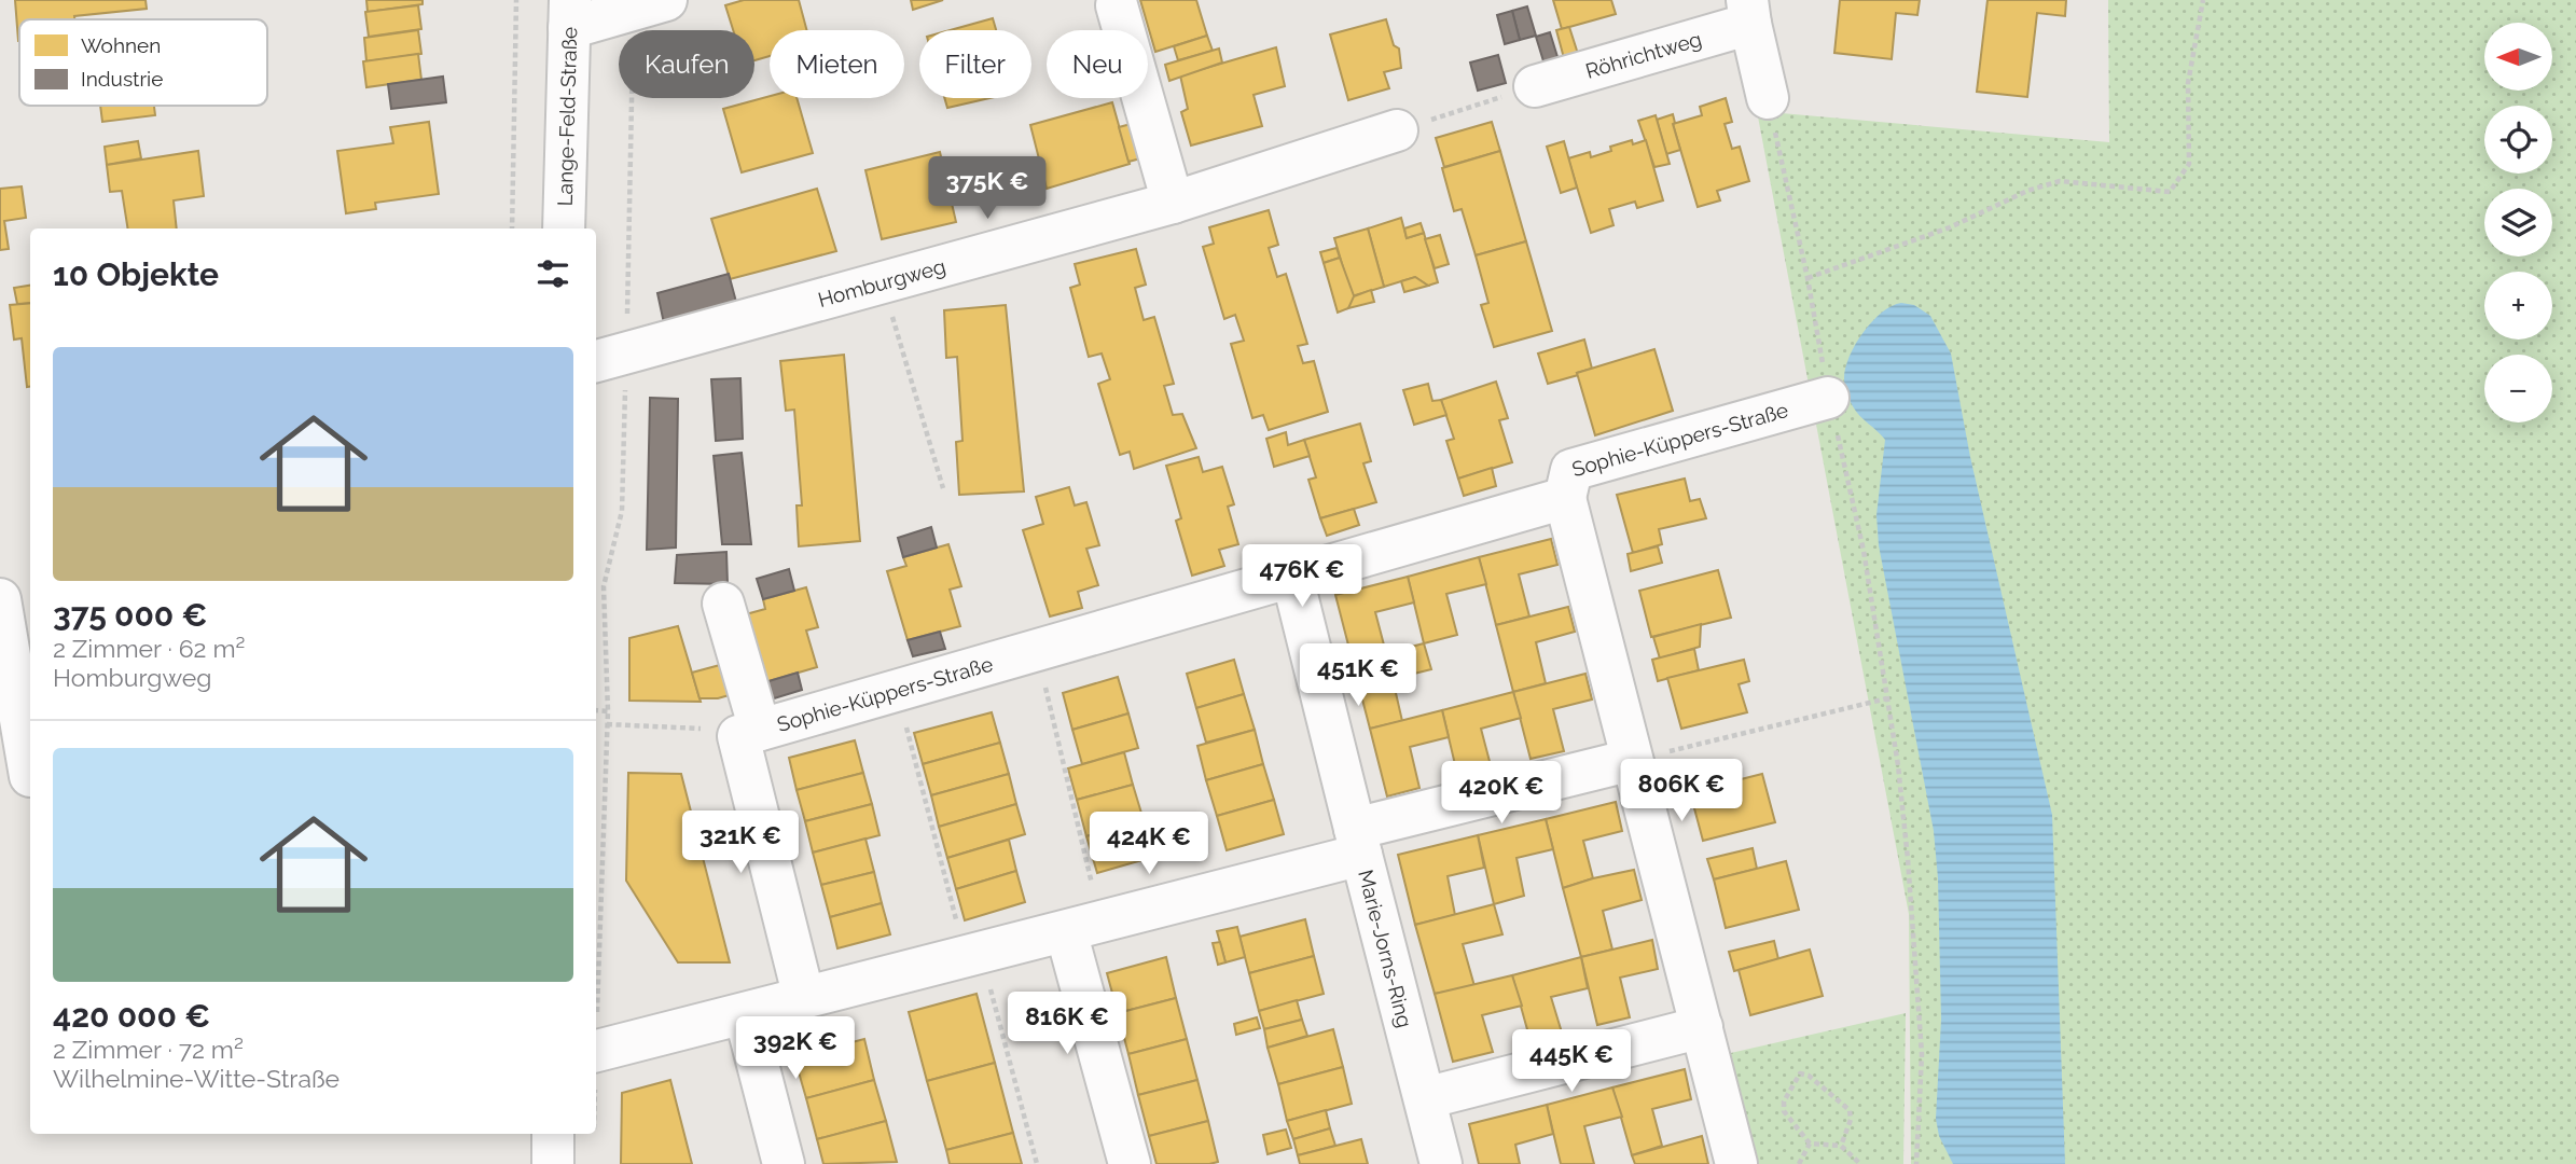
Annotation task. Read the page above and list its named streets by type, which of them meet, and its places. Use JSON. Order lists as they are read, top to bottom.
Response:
{
  "streets": {
    "street": [
      "Röhrichtweg",
      "Lange-Feld-Straße",
      "Homburgweg",
      "Sophie-Küppers-Straße",
      "Marie-Jorns-Ring"
    ]
  },
  "legend": ["Wohnen", "Industrie"],
  "north": "left",
  "page": {
    "map_buttons": ["+", "−"],
    "chip": [
      "Kaufen",
      "Mieten",
      "Filter",
      "Neu"
    ],
    "price": [
      "375K €",
      "476K €",
      "451K €",
      "806K €",
      "420K €",
      "321K €",
      "424K €",
      "816K €",
      "392K €",
      "445K €"
    ],
    "heading": "10 Objekte",
    "list": [
      {
        "name": "375 000 €",
        "note": "2 Zimmer · 62 m² · Homburgweg"
      },
      {
        "name": "420 000 €",
        "note": "2 Zimmer · 72 m² · Wilhelmine-Witte-Straße"
      }
    ]
  }
}
